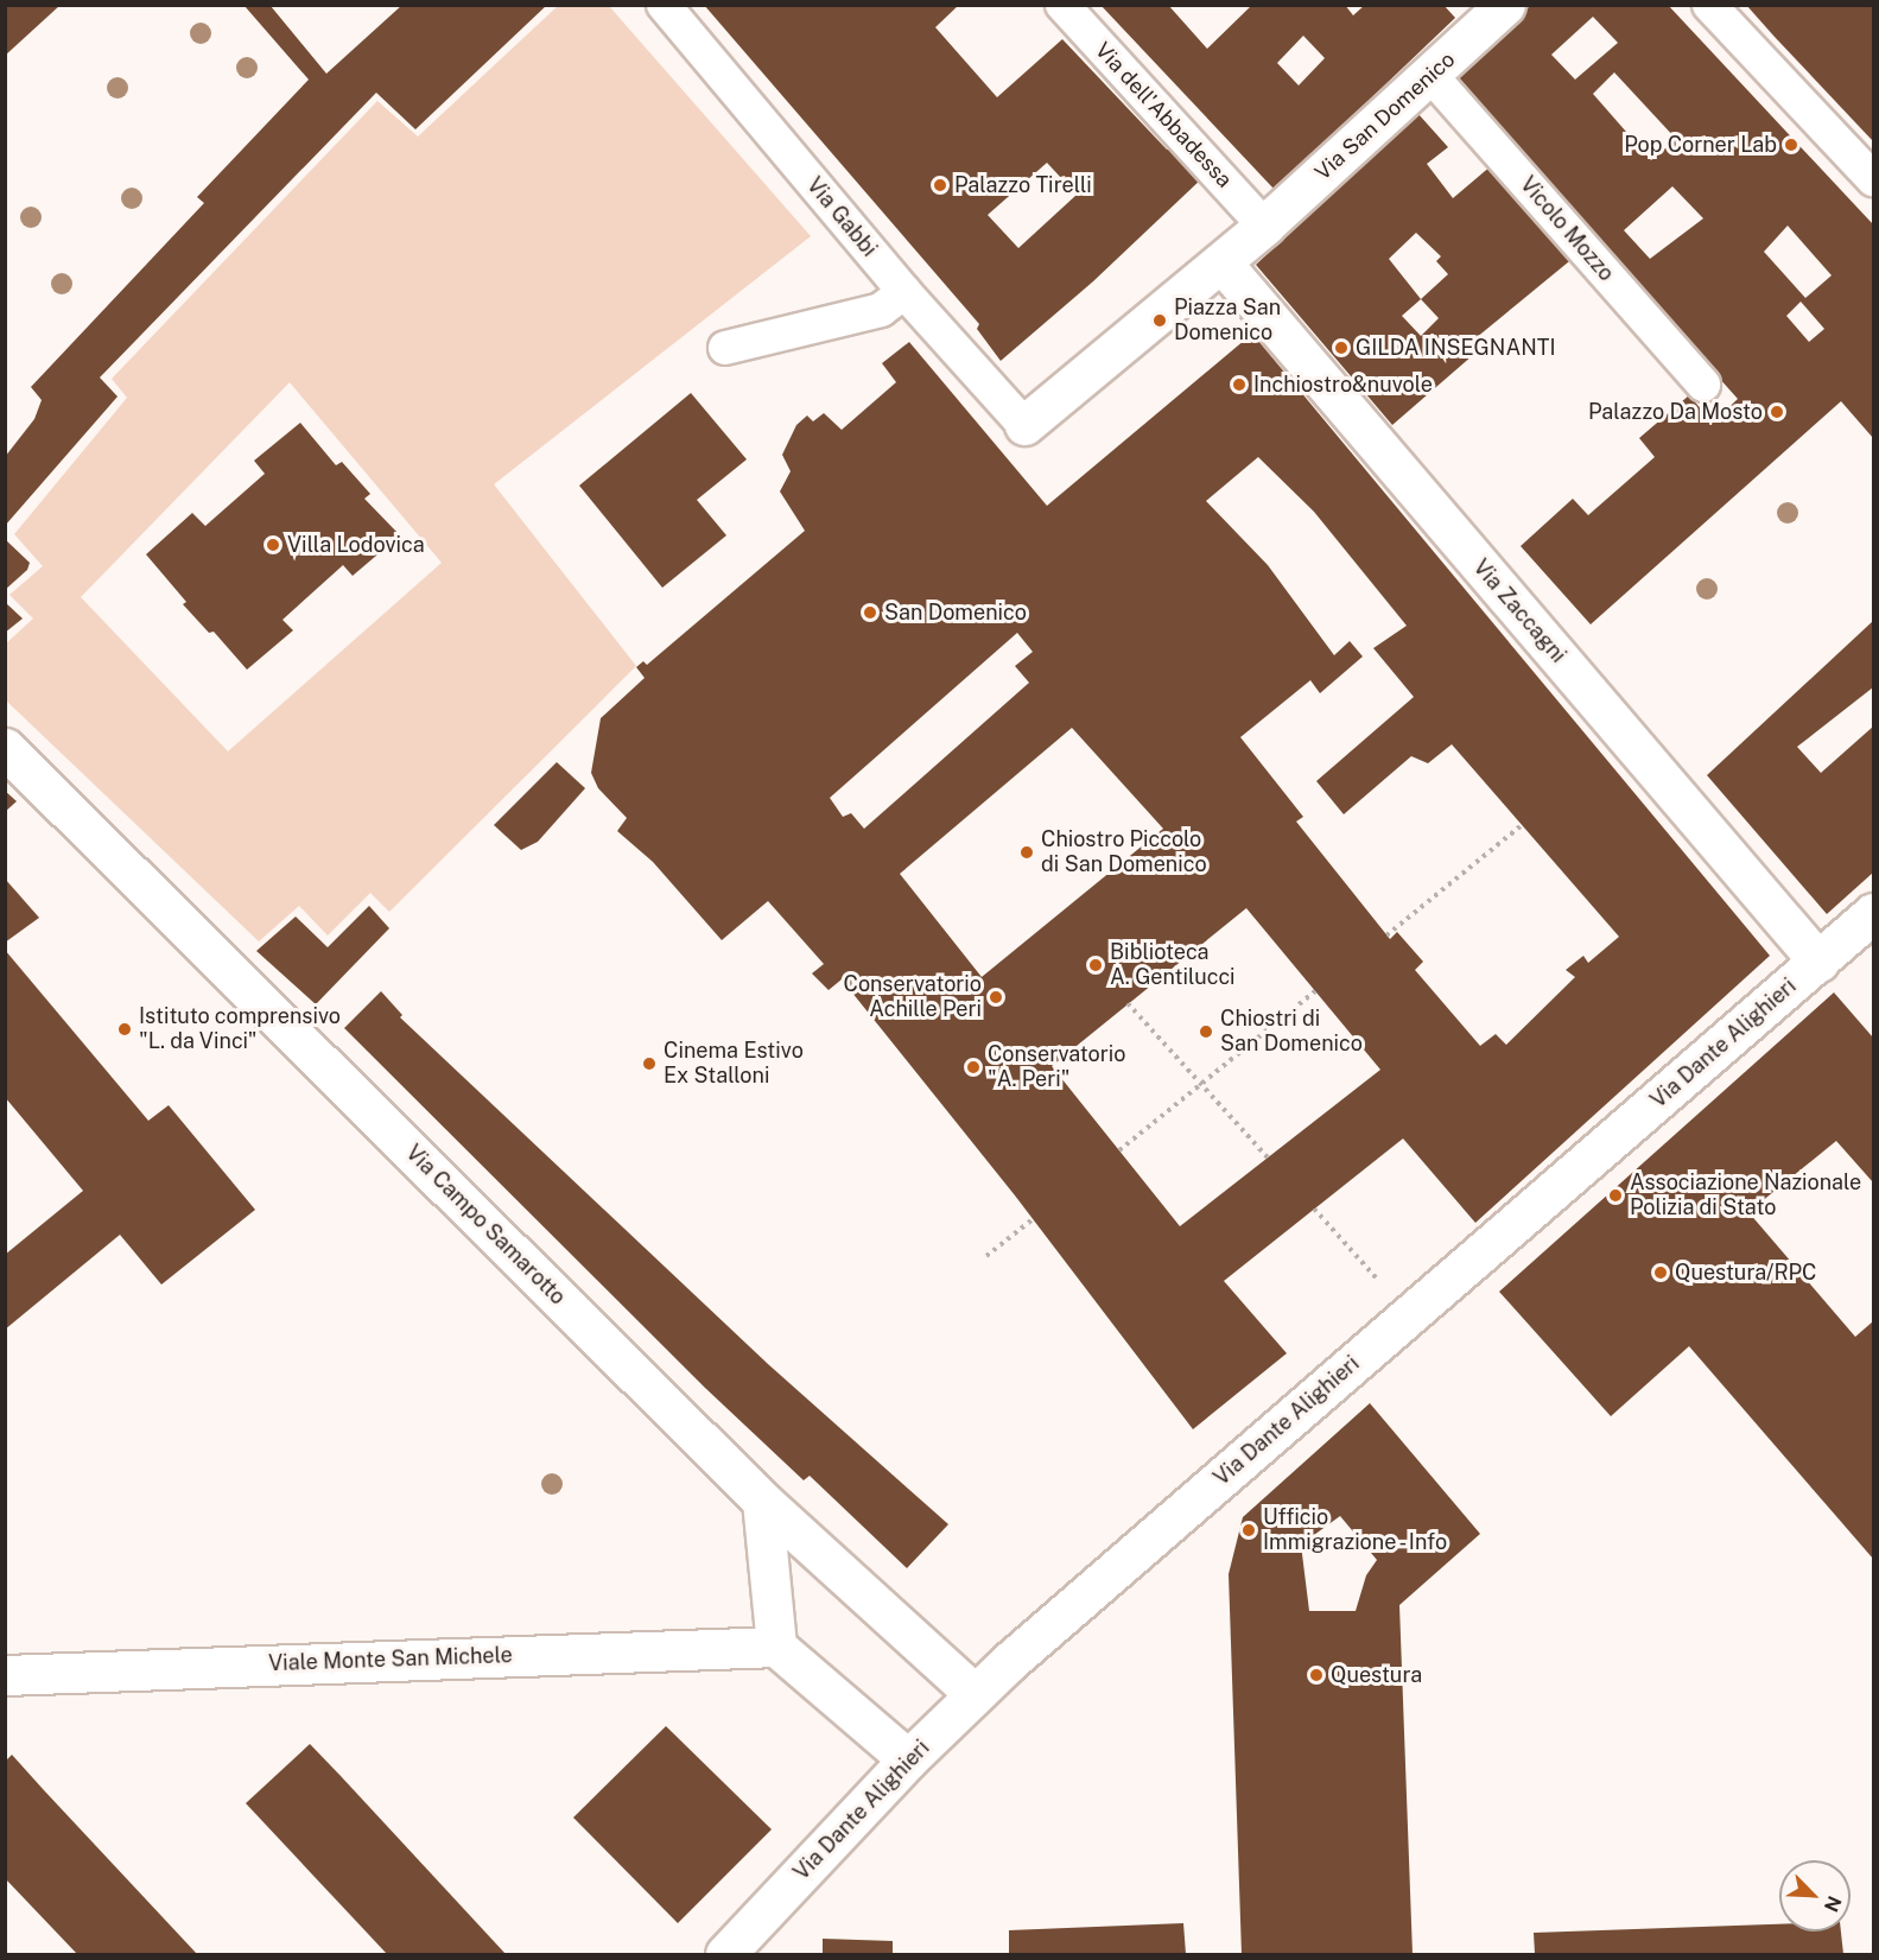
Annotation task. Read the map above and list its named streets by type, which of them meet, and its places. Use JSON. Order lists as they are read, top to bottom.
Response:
{
  "streets": {
    "street": [
      "Via San Domenico",
      "Via Zaccagni",
      "Via Dante Alighieri",
      "Via Campo Samarotto",
      "Viale Monte San Michele"
    ],
    "lane": ["Via dell'Abbadessa", "Via Gabbi", "Vicolo Mozzo"]
  },
  "crossings": [
    ["Via dell'Abbadessa", "Via San Domenico"],
    ["Via San Domenico", "Vicolo Mozzo"],
    ["Via Zaccagni", "Via Dante Alighieri"],
    ["Via Dante Alighieri", "Via Campo Samarotto"]
  ],
  "places": [
    "Pop Corner Lab",
    "Palazzo Tirelli",
    "Piazza San Domenico",
    "GILDA INSEGNANTI",
    "Inchiostro&nuvole",
    "Palazzo Da Mosto",
    "Villa Lodovica",
    "San Domenico",
    "Chiostro Piccolo di San Domenico",
    "Biblioteca A. Gentilucci",
    "Conservatorio Achille Peri",
    "Istituto comprensivo \"L. da Vinci\"",
    "Chiostri di San Domenico",
    "Cinema Estivo Ex Stalloni",
    "Conservatorio \"A. Peri\"",
    "Associazione Nazionale Polizia di Stato",
    "Questura/RPC",
    "Ufficio Immigrazione - Info",
    "Questura"
  ],
  "north": "bottom right"
}
